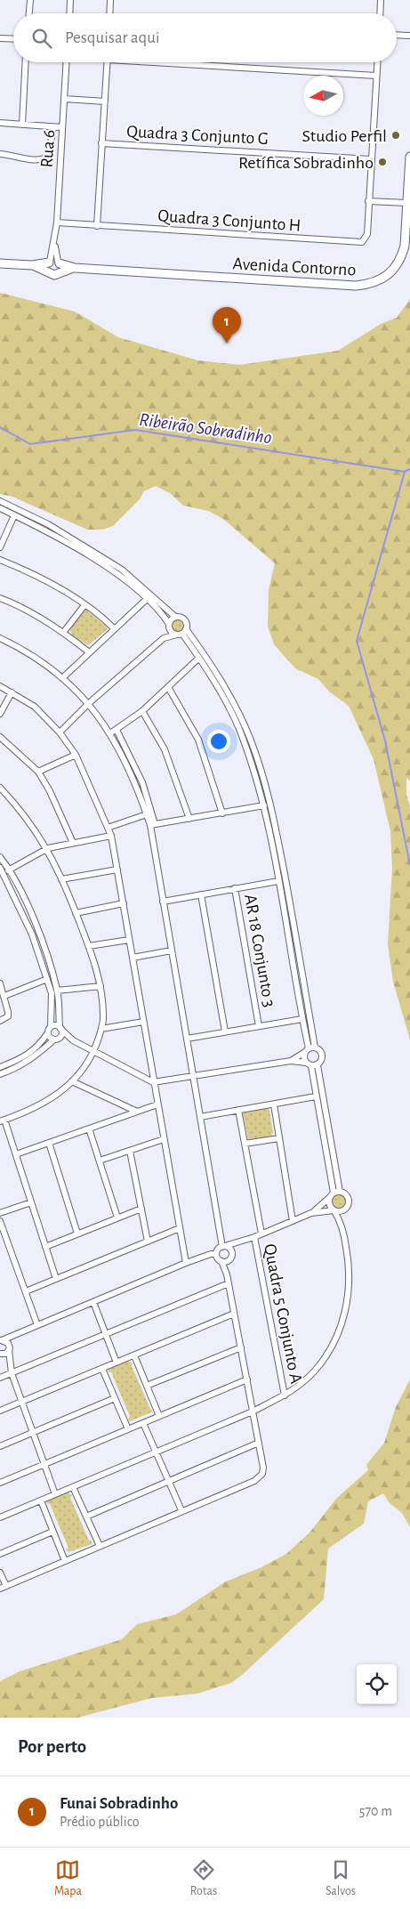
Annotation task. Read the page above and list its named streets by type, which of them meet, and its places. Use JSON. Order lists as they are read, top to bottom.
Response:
{
  "streets": {
    "main road": ["Avenida Contorno"],
    "street": [
      "Quadra 3 Conjunto G",
      "Rua 6",
      "Quadra 3 Conjunto H",
      "AR 18 Conjunto 3",
      "Quadra 5 Conjunto A"
    ]
  },
  "crossings": [
    ["Rua 6", "Quadra 3 Conjunto H"],
    ["Rua 6", "Avenida Contorno"]
  ],
  "water": ["Ribeirão Sobradinho"],
  "places": ["Studio Perfil", "Retífica Sobradinho"],
  "north": "left",
  "page": {
    "search": "Pesquisar aqui",
    "pins": "1",
    "heading": "Por perto",
    "list": [
      {
        "mark": "1",
        "name": "Funai Sobradinho",
        "note": "Prédio público",
        "value": "570 m"
      }
    ],
    "nav": ["Mapa", "Rotas", "Salvos"]
  }
}
